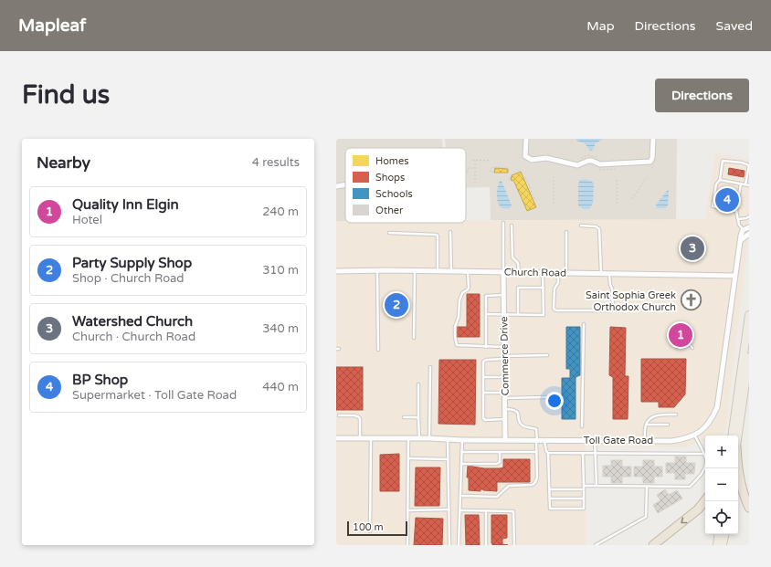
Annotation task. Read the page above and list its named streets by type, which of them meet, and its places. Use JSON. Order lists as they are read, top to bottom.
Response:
{
  "streets": {
    "street": ["Church Road", "Commerce Drive", "Toll Gate Road"]
  },
  "crossings": [
    ["Church Road", "Commerce Drive"],
    ["Church Road", "Toll Gate Road"],
    ["Commerce Drive", "Toll Gate Road"]
  ],
  "places": {
    "church": ["Saint Sophia Greek Orthodox Church"]
  },
  "legend": [
    "Homes",
    "Shops",
    "Schools",
    "Other"
  ],
  "scale_bar": "100 m",
  "page": {
    "header": "Mapleaf",
    "nav": ["Map", "Directions", "Saved"],
    "buttons": "Directions",
    "title": "Find us",
    "heading": ["Nearby", "4 results"],
    "list": [
      {
        "mark": "1",
        "name": "Quality Inn Elgin",
        "note": "Hotel",
        "value": "240 m"
      },
      {
        "mark": "2",
        "name": "Party Supply Shop",
        "note": "Shop · Church Road",
        "value": "310 m"
      },
      {
        "mark": "3",
        "name": "Watershed Church",
        "note": "Church · Church Road",
        "value": "340 m"
      },
      {
        "mark": "4",
        "name": "BP Shop",
        "note": "Supermarket · Toll Gate Road",
        "value": "440 m"
      }
    ],
    "pins": [
      "4",
      "3",
      "2",
      "1"
    ],
    "map_buttons": ["+", "−"],
    "scale": "100 m"
  }
}
